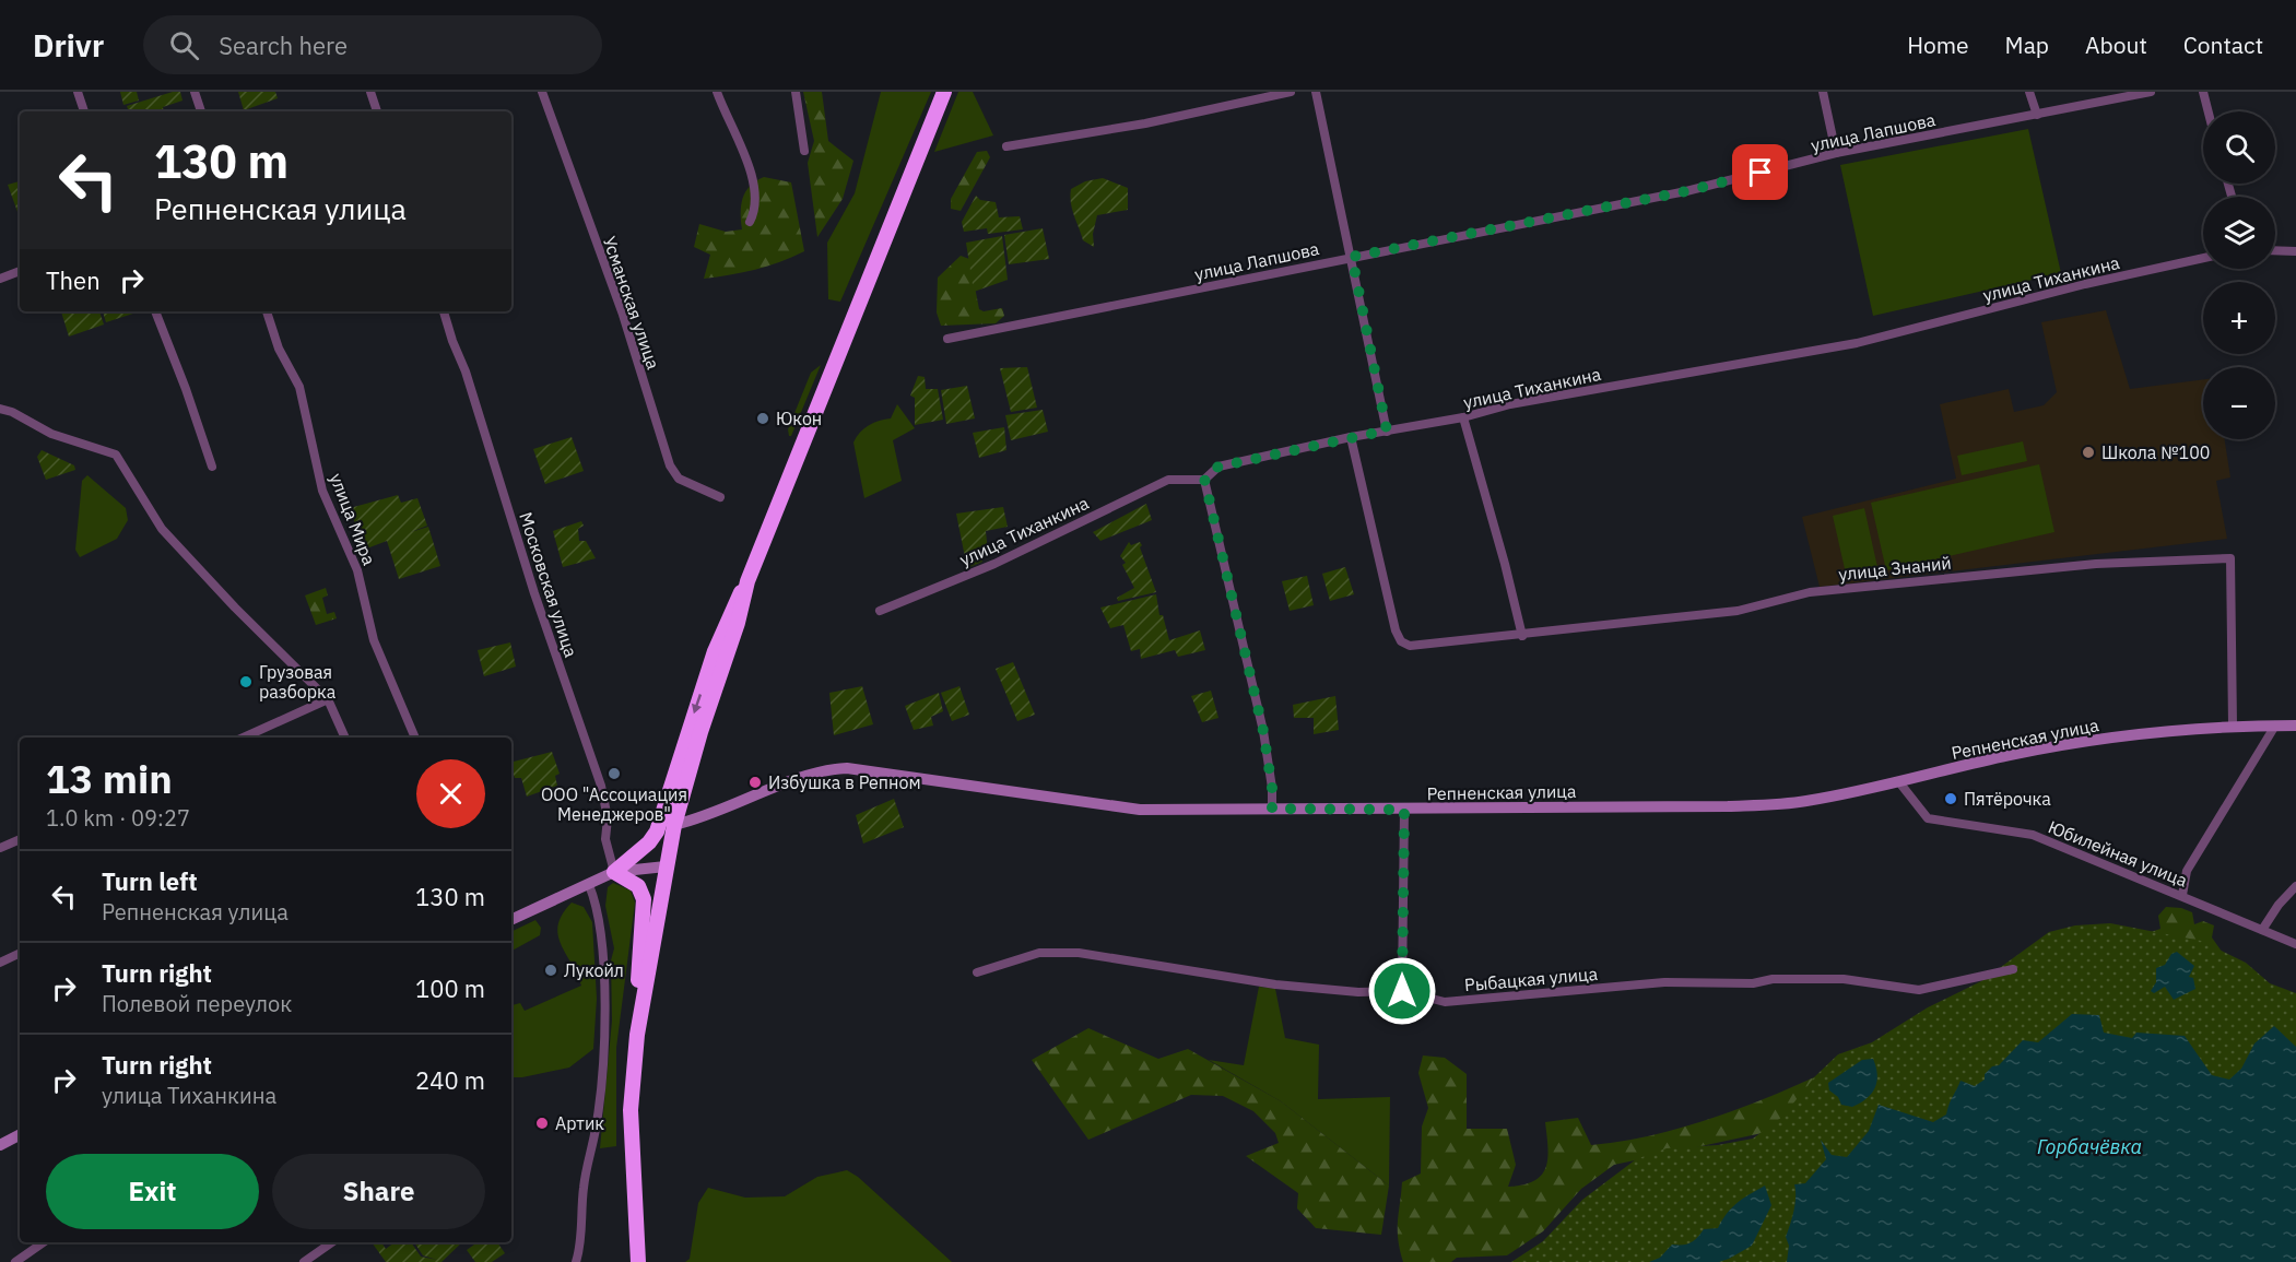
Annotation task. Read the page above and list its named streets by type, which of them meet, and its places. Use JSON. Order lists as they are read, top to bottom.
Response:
{
  "streets": {
    "street": [
      "улица Лапшова",
      "улица Тиханкина",
      "Усманская улица",
      "улица Мира",
      "улица Знаний",
      "Московская улица",
      "Репненская улица",
      "Юбилейная улица",
      "Рыбацкая улица"
    ]
  },
  "crossings": [
    ["улица Тиханкина", "улица Знаний"],
    ["улица Знаний", "Репненская улица"],
    ["Репненская улица", "Юбилейная улица"]
  ],
  "water": ["Горбачёвка"],
  "places": [
    "Юкон",
    "Школа №100",
    "Грузовая разборка",
    "ООО \"Ассоциация Менеджеров\"",
    "Избушка в Репном",
    "Пятёрочка",
    "Лукойл",
    "Артик"
  ],
  "page": {
    "header": "Drivr",
    "search": "Search here",
    "nav": [
      "Home",
      "Map",
      "About",
      "Contact"
    ],
    "map_buttons": ["+", "−"],
    "turn": ["130 m", "Репненская улица"],
    "then": "Then",
    "heading": ["13 min", "1.0 km · 09:27"],
    "list": [
      {
        "name": "Turn left",
        "note": "Репненская улица",
        "value": "130 m"
      },
      {
        "name": "Turn right",
        "note": "Полевой переулок",
        "value": "100 m"
      },
      {
        "name": "Turn right",
        "note": "улица Тиханкина",
        "value": "240 m"
      }
    ],
    "buttons": ["Exit", "Share"]
  }
}
